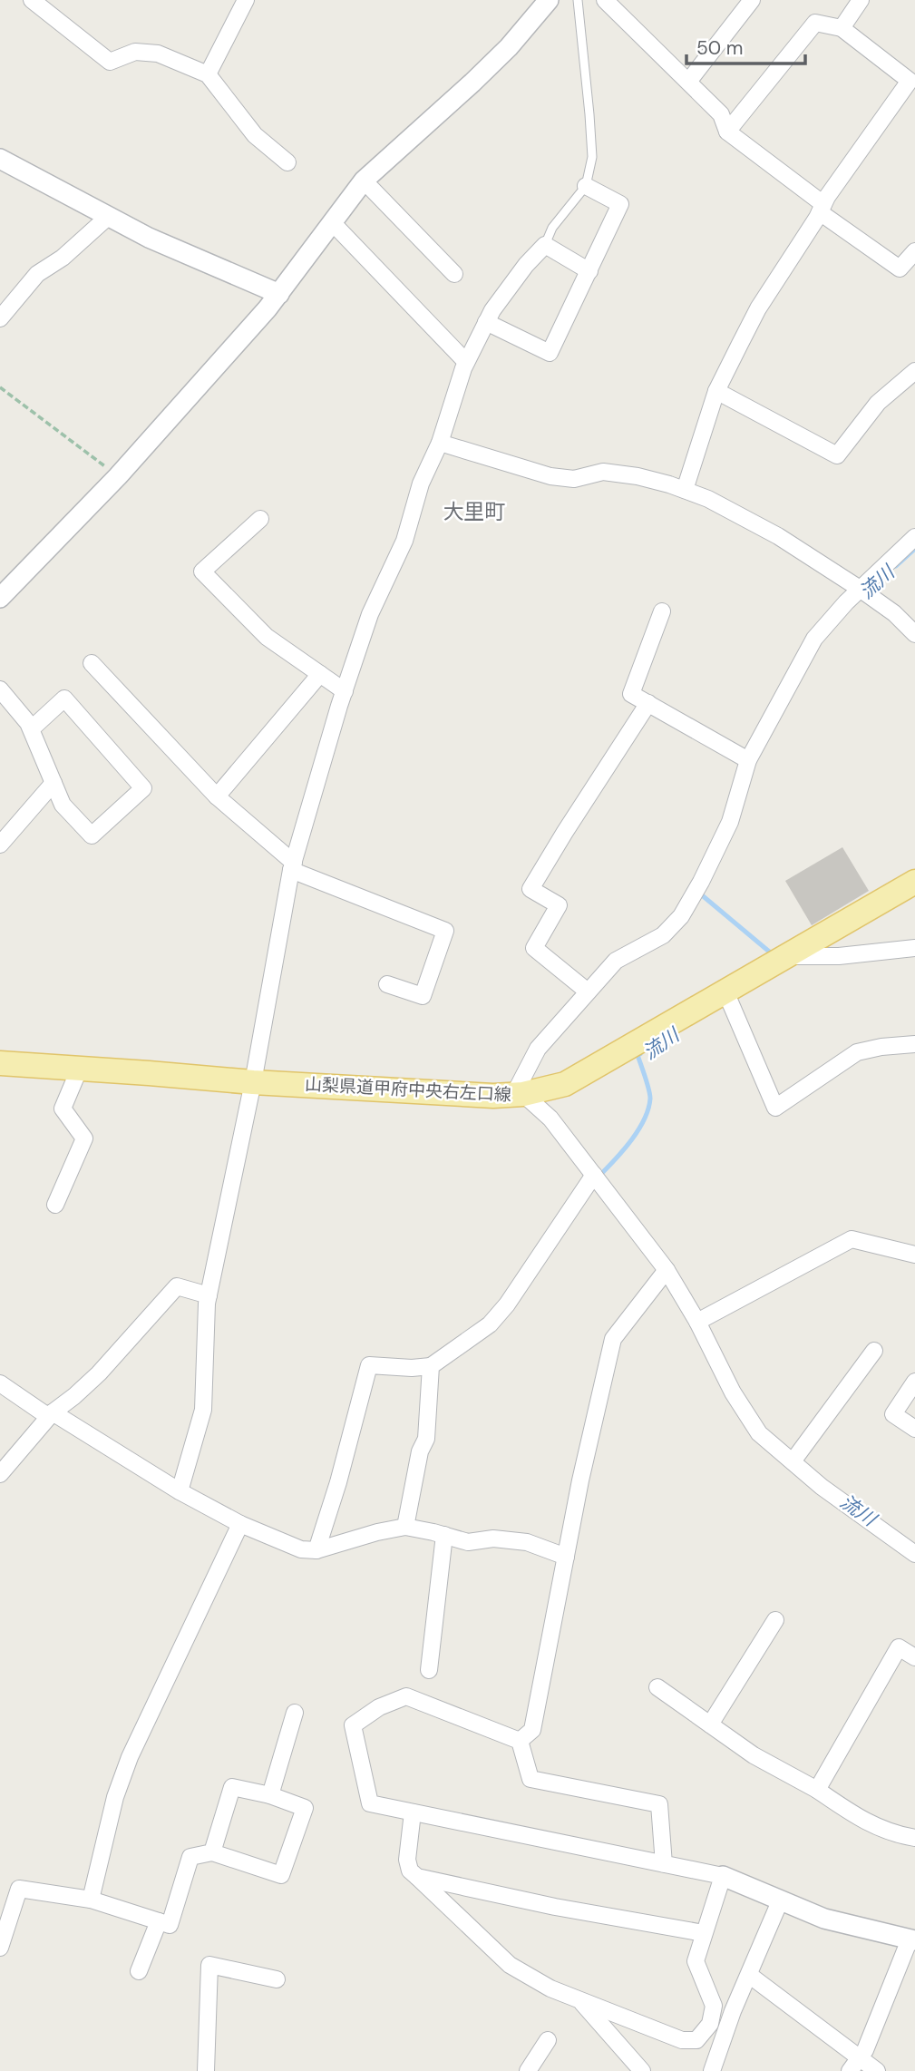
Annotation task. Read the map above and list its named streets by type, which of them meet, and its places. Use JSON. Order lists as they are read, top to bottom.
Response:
{
  "streets": {
    "main road": ["山梨県道甲府中央右左口線"]
  },
  "districts": ["大里町"],
  "water": ["流川"],
  "scale_bar": "50 m"
}
